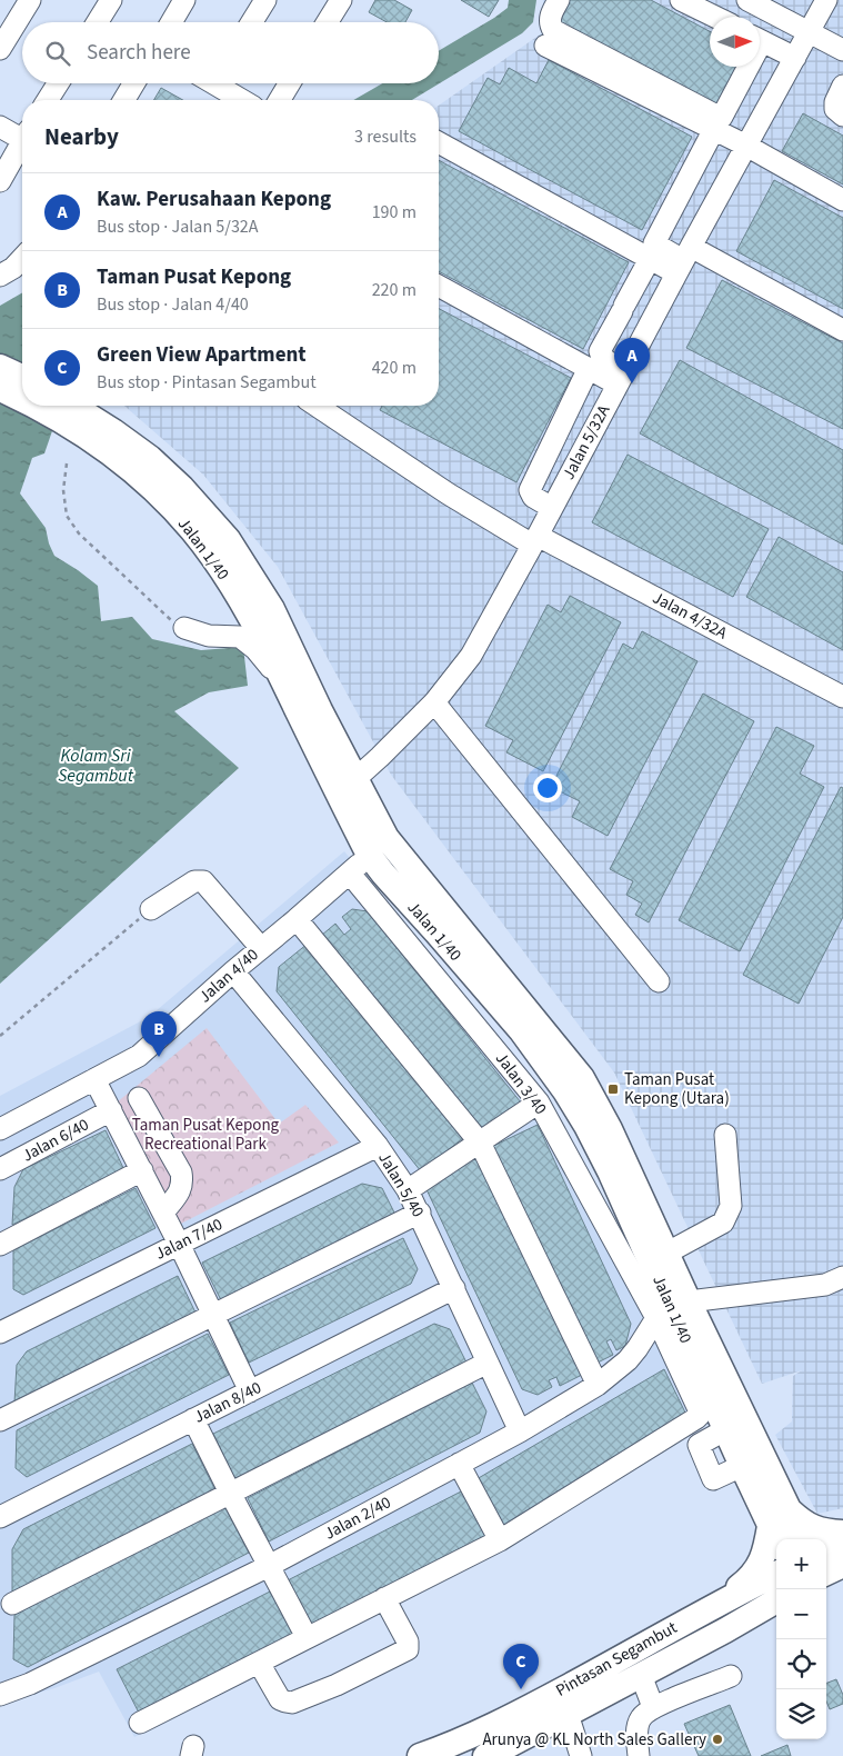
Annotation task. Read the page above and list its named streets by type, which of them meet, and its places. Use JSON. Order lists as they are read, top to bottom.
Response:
{
  "streets": {
    "main road": ["Jalan 1/40", "Pintasan Segambut"],
    "street": [
      "Jalan 5/32A",
      "Jalan 4/32A",
      "Jalan 4/40",
      "Jalan 3/40",
      "Jalan 6/40",
      "Jalan 5/40",
      "Jalan 7/40",
      "Jalan 8/40",
      "Jalan 2/40"
    ]
  },
  "crossings": [
    ["Jalan 5/32A", "Jalan 1/40"],
    ["Jalan 5/32A", "Jalan 4/32A"],
    ["Jalan 1/40", "Jalan 4/40"],
    ["Jalan 1/40", "Jalan 3/40"],
    ["Jalan 1/40", "Jalan 2/40"],
    ["Jalan 4/40", "Jalan 3/40"],
    ["Jalan 4/40", "Jalan 5/40"],
    ["Jalan 3/40", "Jalan 2/40"],
    ["Jalan 5/40", "Jalan 7/40"],
    ["Jalan 5/40", "Jalan 8/40"],
    ["Jalan 5/40", "Jalan 2/40"]
  ],
  "water": ["Kolam Sri Segambut"],
  "parks": ["Taman Pusat Kepong Recreational Park"],
  "places": {
    "transit": ["Taman Pusat Kepong (Utara)"],
    "other": ["Arunya @ KL North Sales Gallery"]
  },
  "north": "right",
  "page": {
    "search": "Search here",
    "heading": ["Nearby", "3 results"],
    "list": [
      {
        "mark": "A",
        "name": "Kaw. Perusahaan Kepong",
        "note": "Bus stop · Jalan 5/32A",
        "value": "190 m"
      },
      {
        "mark": "B",
        "name": "Taman Pusat Kepong",
        "note": "Bus stop · Jalan 4/40",
        "value": "220 m"
      },
      {
        "mark": "C",
        "name": "Green View Apartment",
        "note": "Bus stop · Pintasan Segambut",
        "value": "420 m"
      }
    ],
    "pins": ["A", "B", "C"],
    "map_buttons": ["+", "−"]
  }
}
